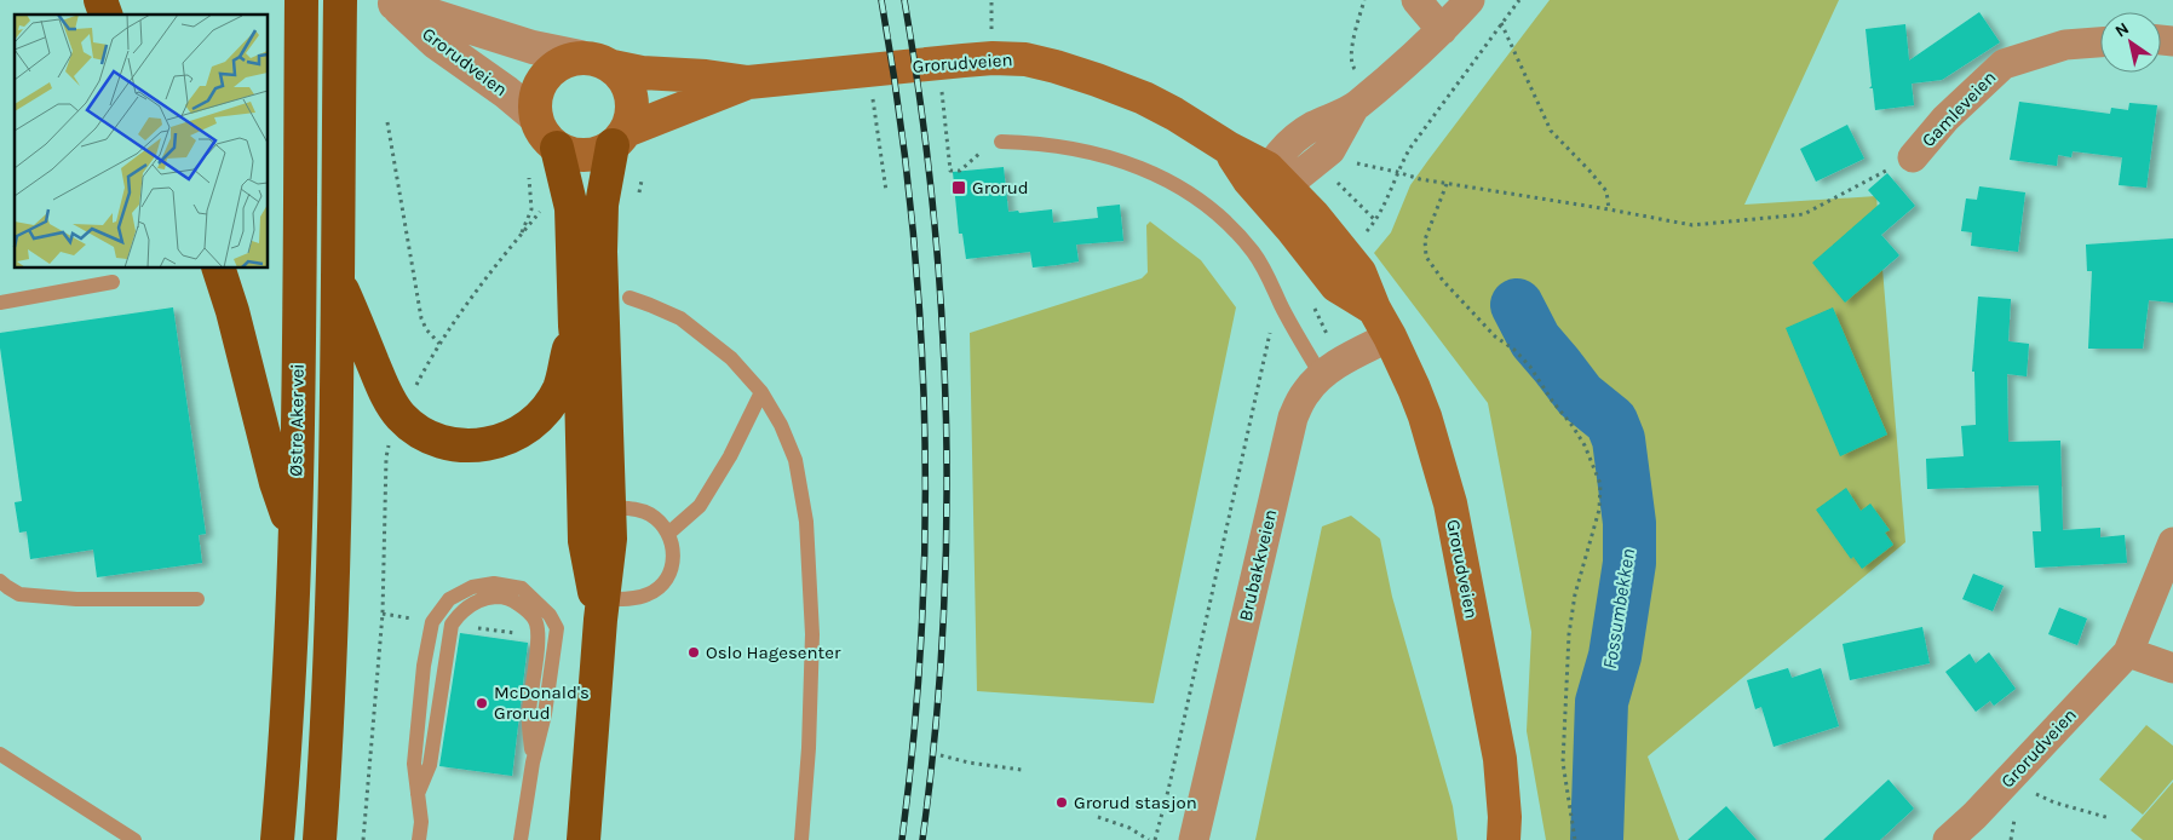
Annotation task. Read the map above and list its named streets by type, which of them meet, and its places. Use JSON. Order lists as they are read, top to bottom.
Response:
{
  "streets": {
    "highway": ["Østre Aker vei"],
    "main road": ["Grorudveien"],
    "street": ["Gamleveien", "Brubakkveien"]
  },
  "crossings": [
    ["Grorudveien", "Brubakkveien"]
  ],
  "water": ["Fossumbekken"],
  "places": {
    "transit": ["Grorud"],
    "other": ["Oslo Hagesenter", "McDonald's Grorud", "Grorud stasjon"]
  },
  "north": "top left"
}
